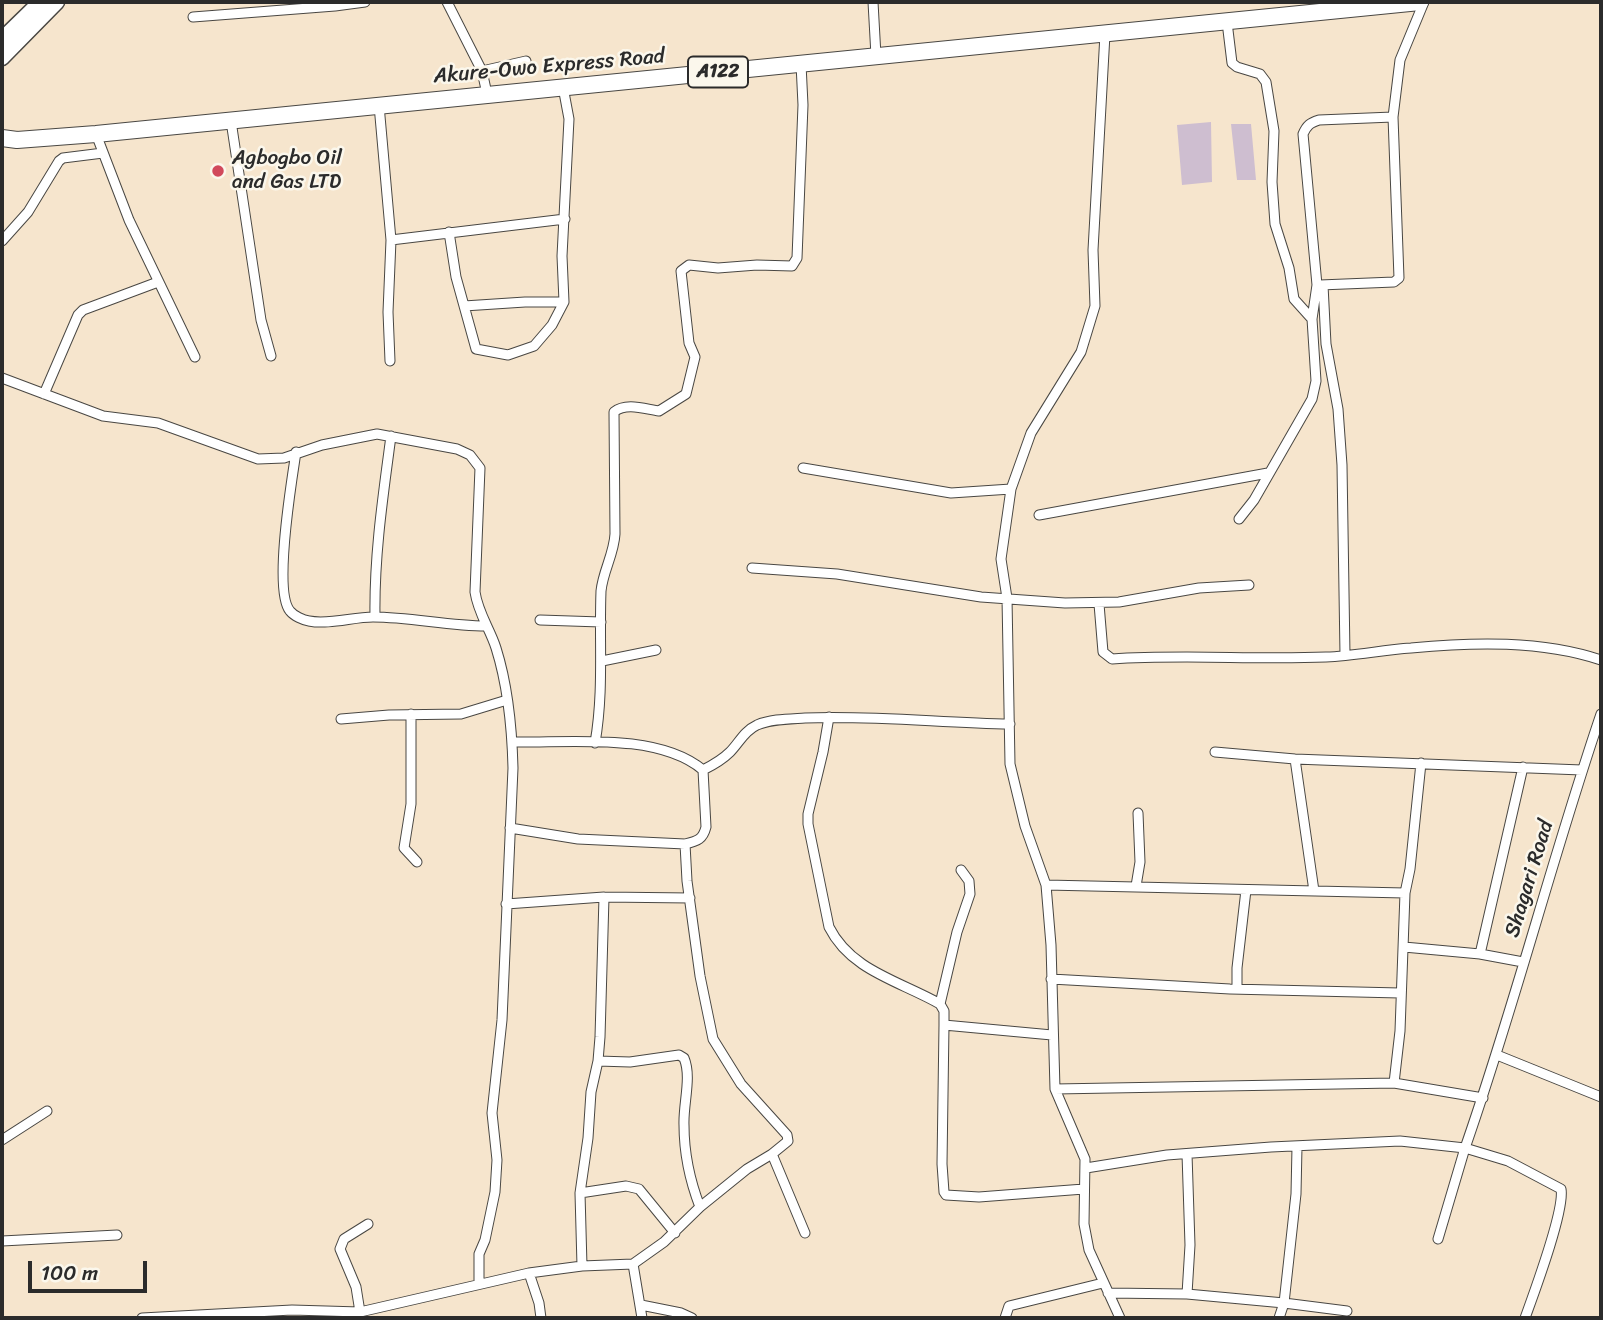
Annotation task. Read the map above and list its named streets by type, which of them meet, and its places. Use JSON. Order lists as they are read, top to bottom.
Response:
{
  "streets": {
    "highway": ["Akure-Owo Express Road", "A122"],
    "street": ["Shagari Road"]
  },
  "places": ["Agbogbo Oil and Gas LTD"],
  "scale_bar": "100 m"
}
